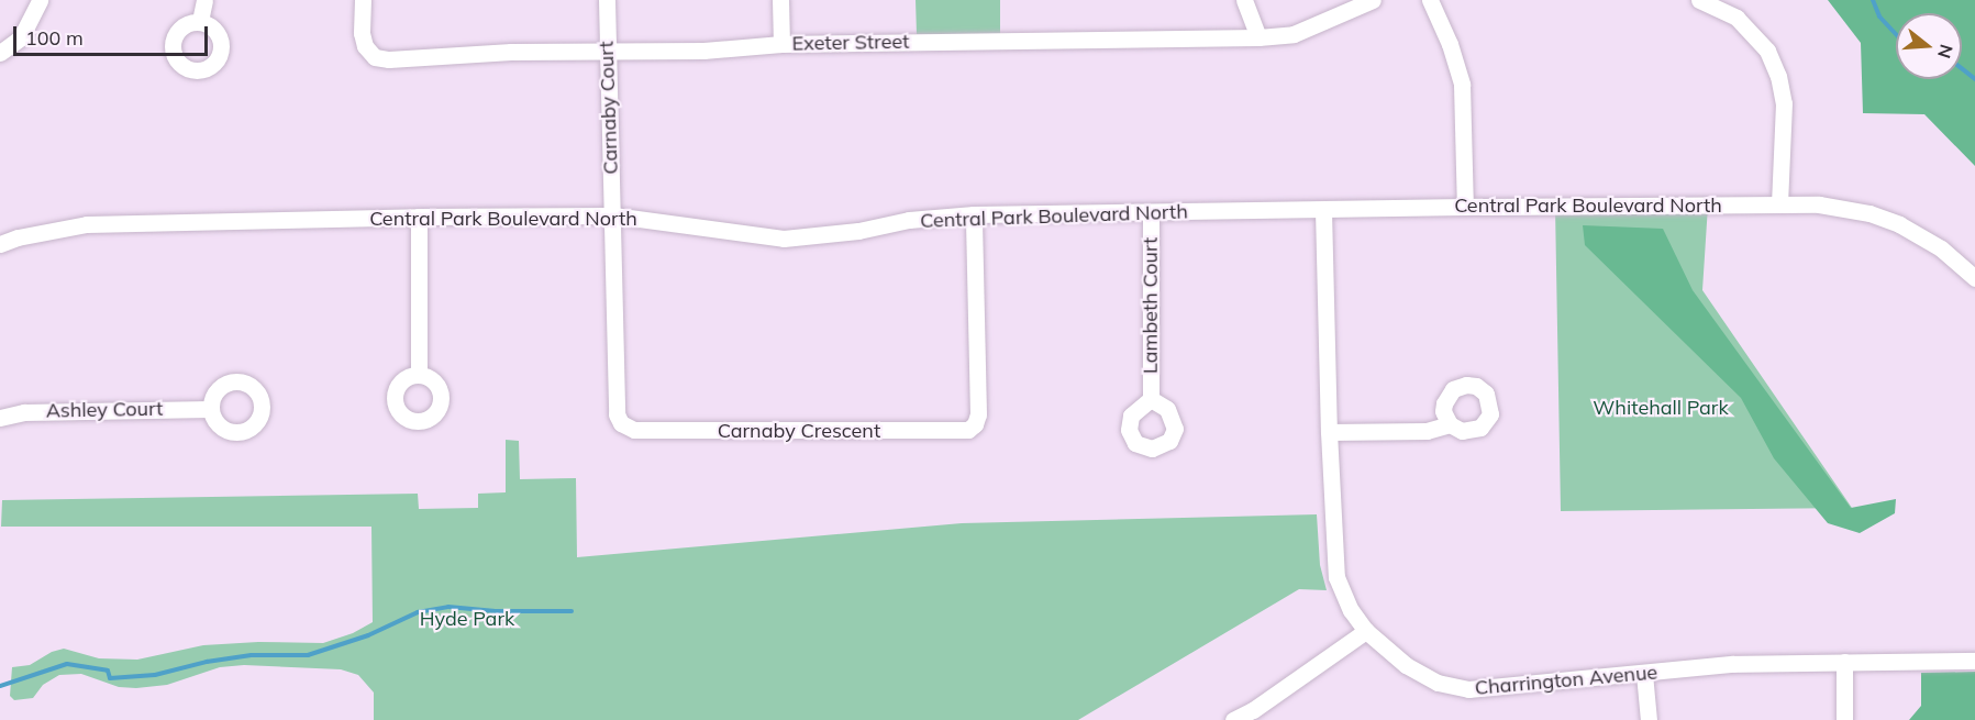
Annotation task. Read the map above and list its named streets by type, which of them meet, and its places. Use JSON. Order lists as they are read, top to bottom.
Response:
{
  "streets": {
    "street": [
      "Exeter Street",
      "Carnaby Court",
      "Central Park Boulevard North",
      "Lambeth Court",
      "Ashley Court",
      "Carnaby Crescent",
      "Charrington Avenue"
    ]
  },
  "crossings": [
    ["Exeter Street", "Carnaby Court"],
    ["Carnaby Court", "Central Park Boulevard North"],
    ["Carnaby Court", "Carnaby Crescent"],
    ["Central Park Boulevard North", "Lambeth Court"],
    ["Central Park Boulevard North", "Carnaby Crescent"],
    ["Central Park Boulevard North", "Charrington Avenue"]
  ],
  "parks": ["Whitehall Park", "Hyde Park"],
  "scale_bar": "100 m",
  "north": "right"
}
